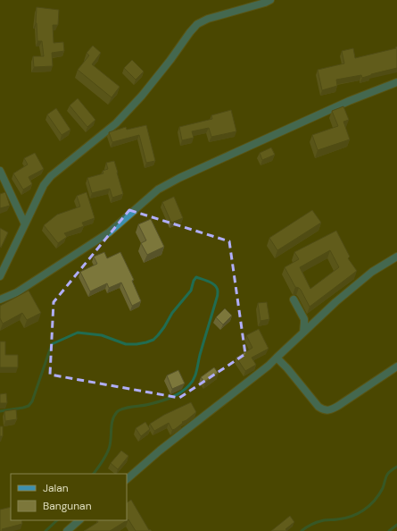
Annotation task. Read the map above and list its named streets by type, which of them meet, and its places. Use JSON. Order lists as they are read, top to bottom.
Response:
{
  "legend": ["Jalan", "Bangunan"]
}
